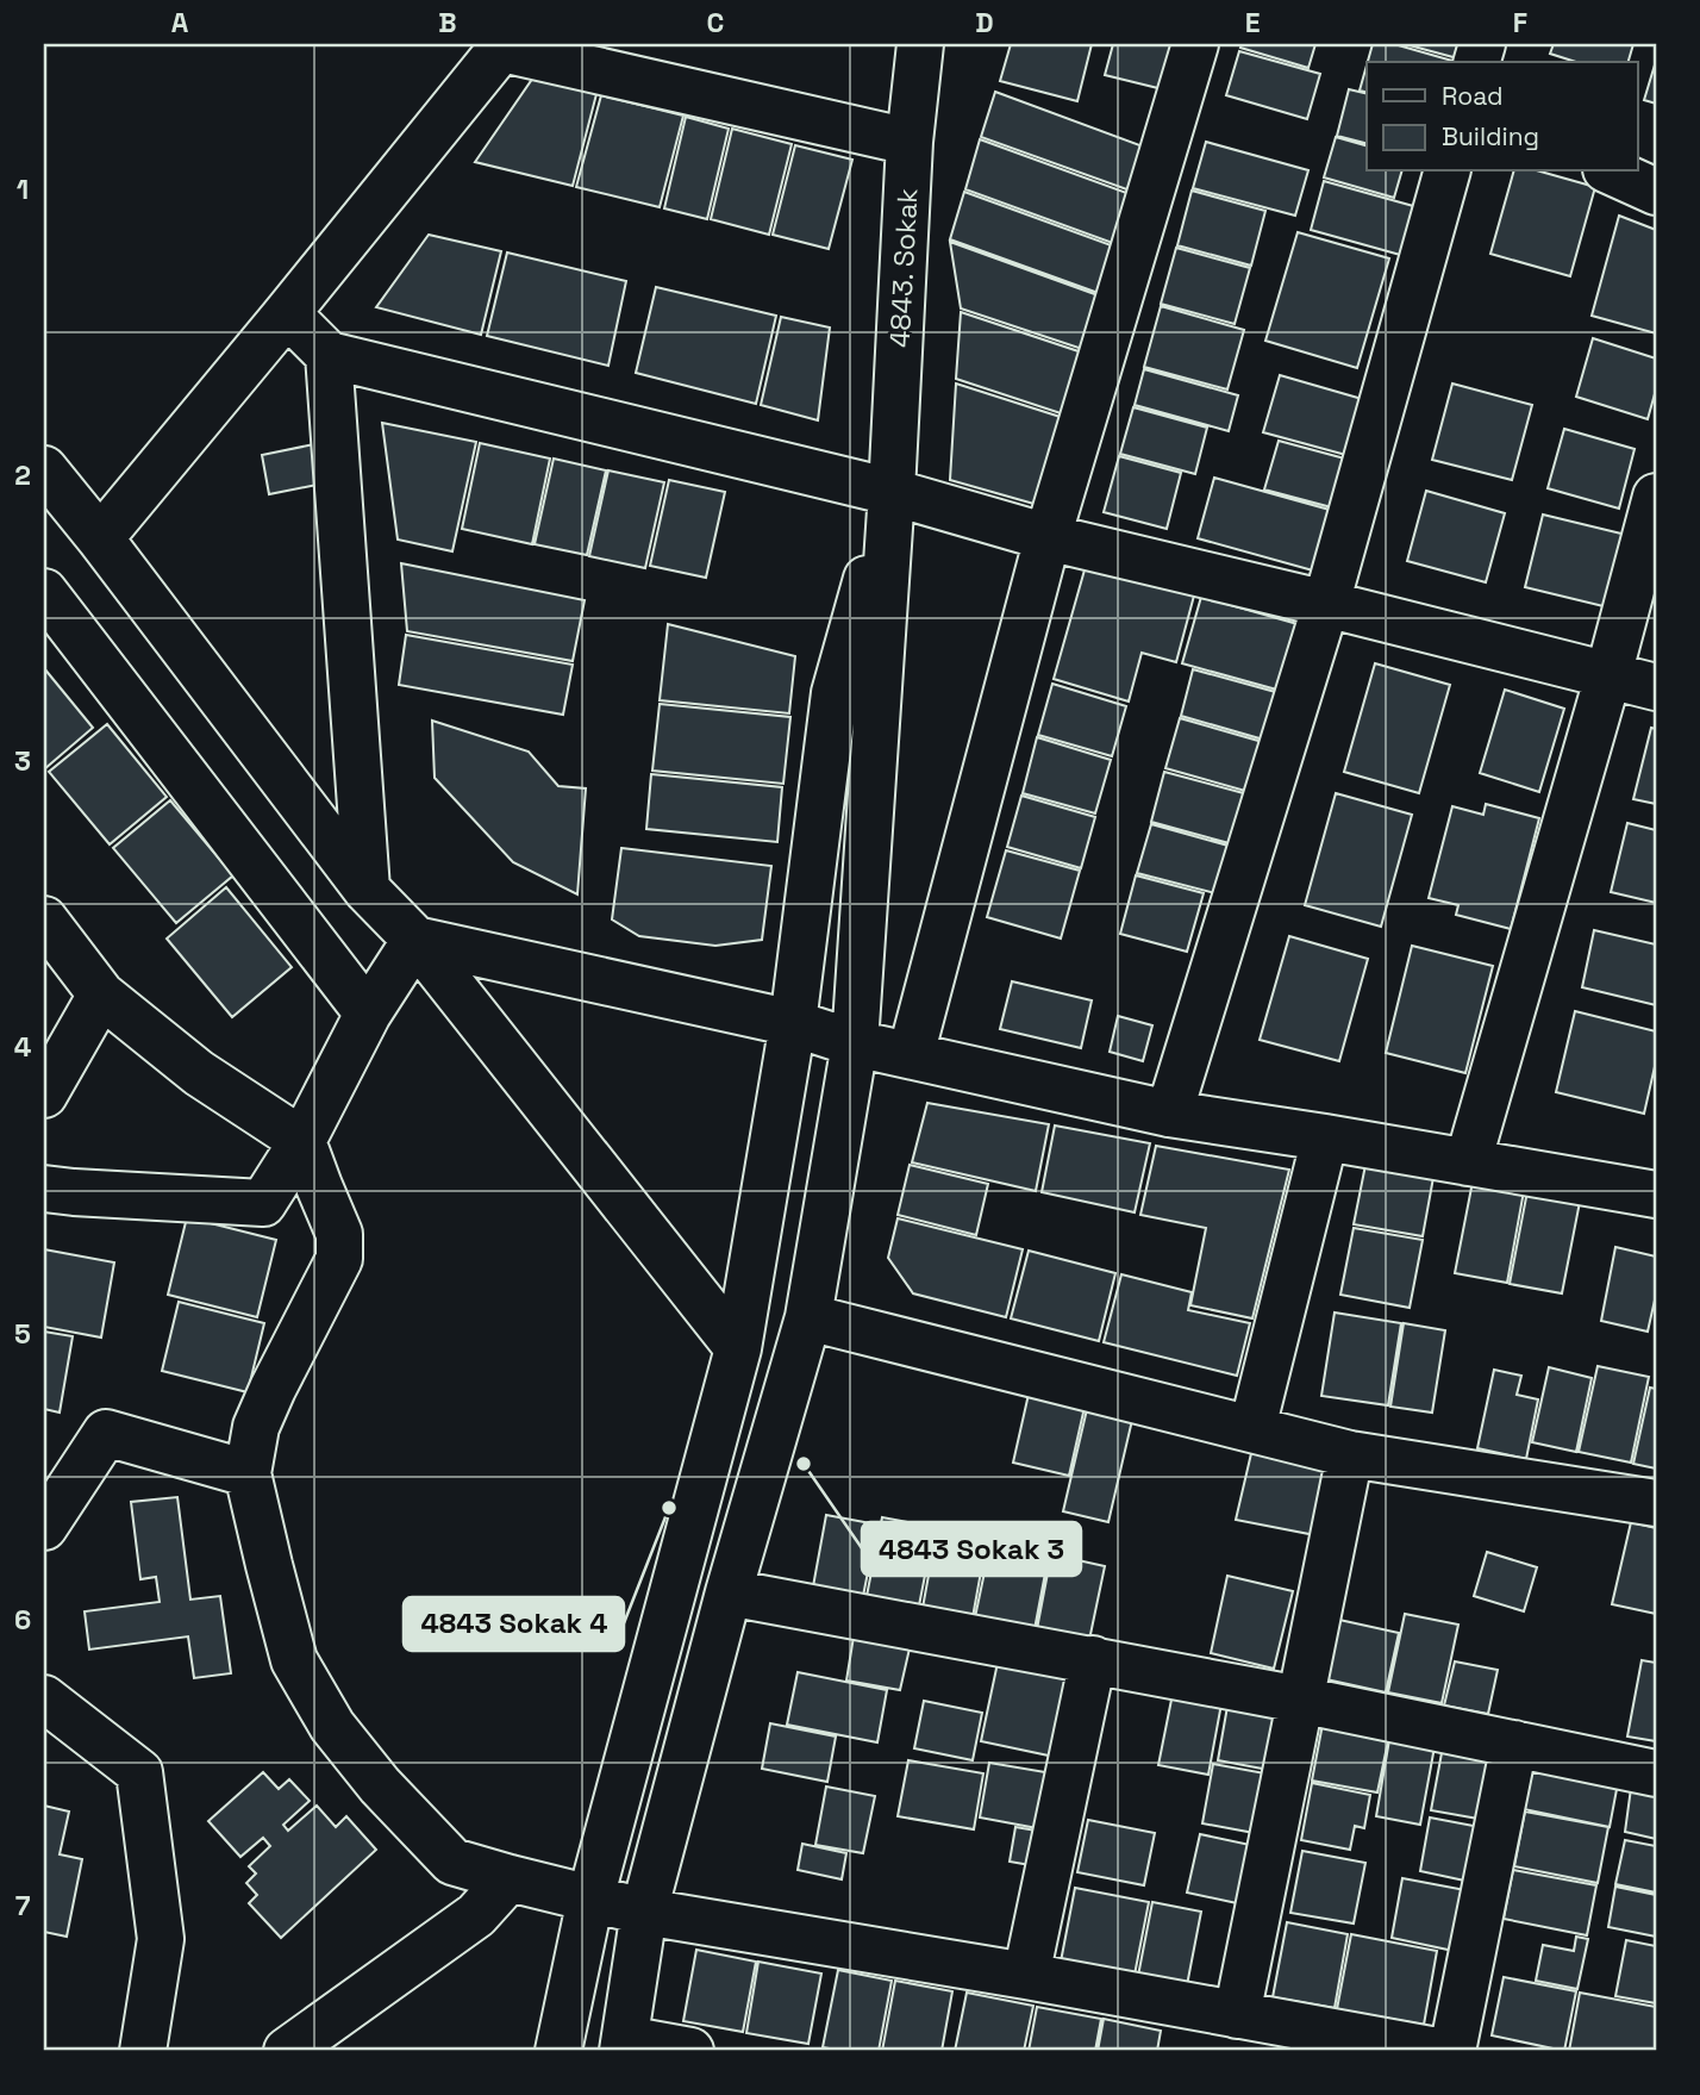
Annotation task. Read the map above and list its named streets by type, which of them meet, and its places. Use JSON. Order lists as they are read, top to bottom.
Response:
{
  "streets": {
    "street": ["4843. Sokak"]
  },
  "places": ["4843 Sokak 3", "4843 Sokak 4"],
  "legend": ["Road", "Building"],
  "grid": {
    "columns": [
      "A",
      "B",
      "C",
      "D",
      "E",
      "F"
    ],
    "rows": [
      "1",
      "2",
      "3",
      "4",
      "5",
      "6",
      "7"
    ]
  }
}
